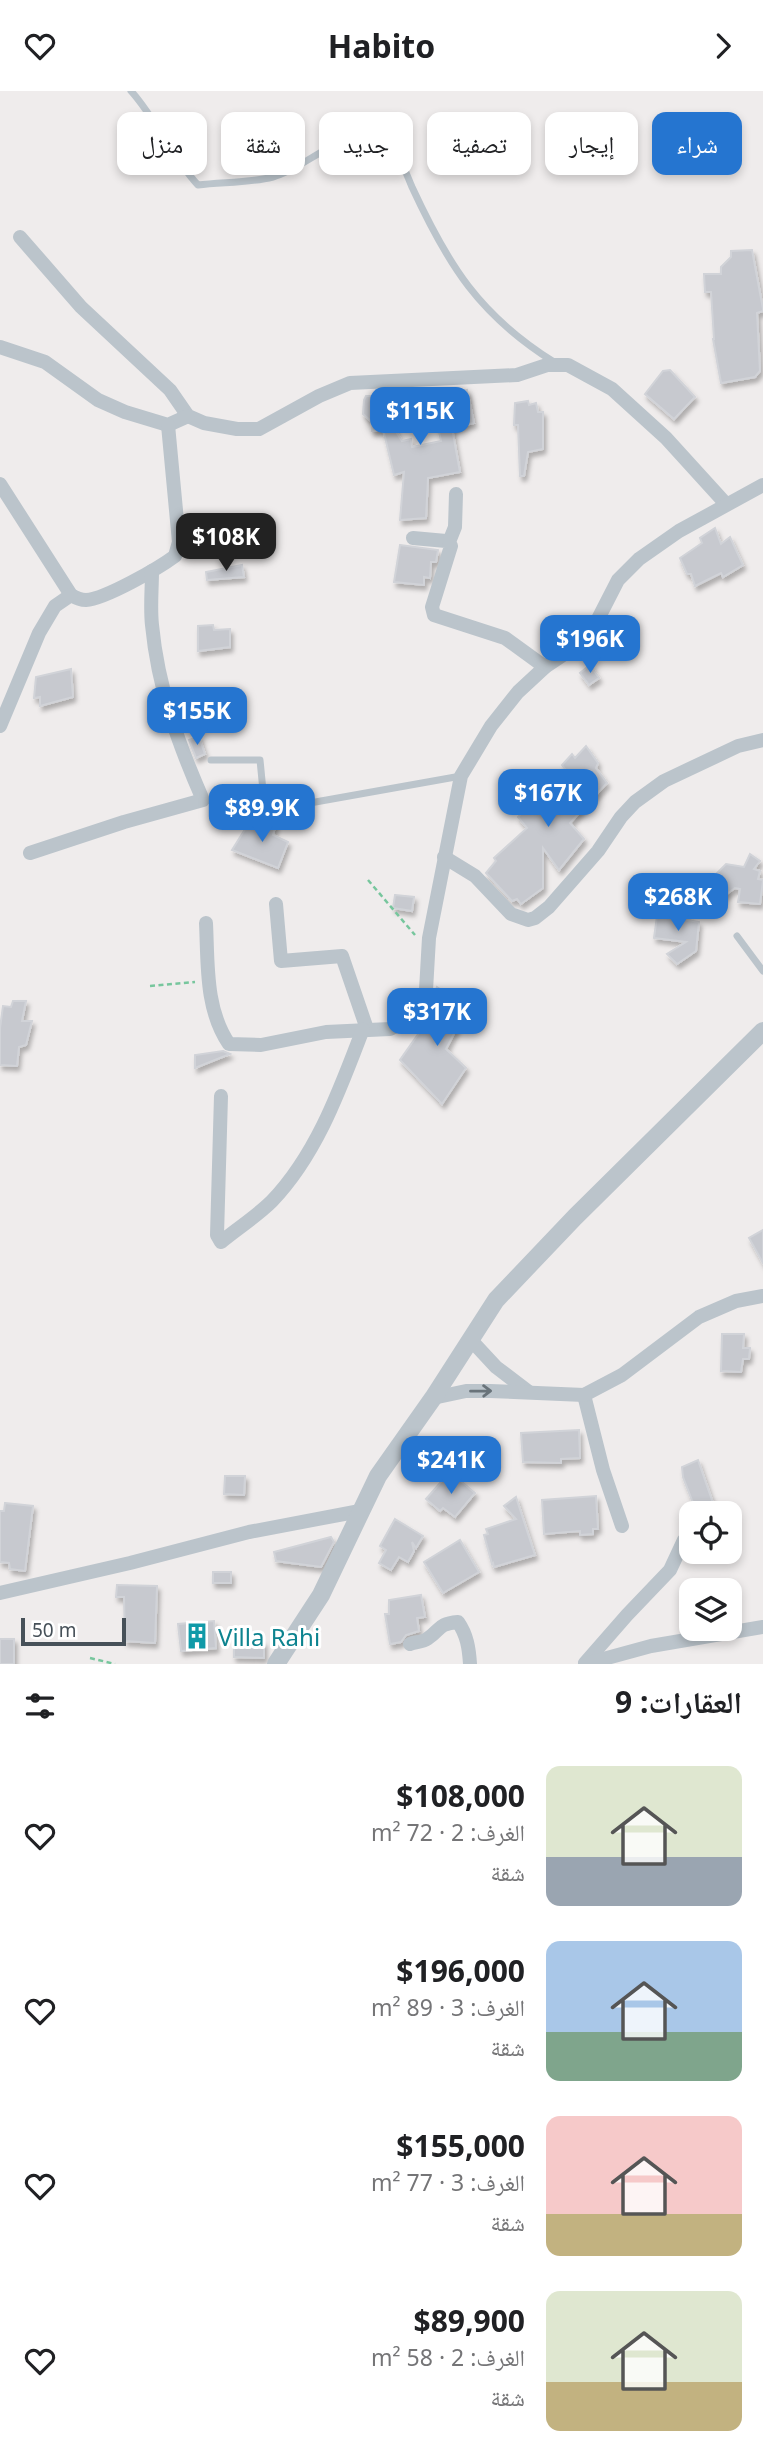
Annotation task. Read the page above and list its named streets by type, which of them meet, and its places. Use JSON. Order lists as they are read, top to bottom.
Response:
{
  "places": {
    "building": ["Villa Rahi"]
  },
  "scale_bar": "50 m",
  "page": {
    "header": "Habito",
    "chip": [
      "شراء",
      "إيجار",
      "تصفية",
      "جديد",
      "شقة",
      "منزل"
    ],
    "price": [
      "$115K",
      "$108K",
      "$196K",
      "$155K",
      "$167K",
      "$89.9K",
      "$268K",
      "$317K",
      "$241K"
    ],
    "scale": "50 m",
    "heading": "العقارات: 9",
    "list": [
      {
        "name": "$108,000",
        "note": "الغرف: 2 · 72 m² · شقة"
      },
      {
        "name": "$196,000",
        "note": "الغرف: 3 · 89 m² · شقة"
      },
      {
        "name": "$155,000",
        "note": "الغرف: 3 · 77 m² · شقة"
      },
      {
        "name": "$89,900",
        "note": "الغرف: 2 · 58 m² · شقة"
      }
    ]
  }
}
